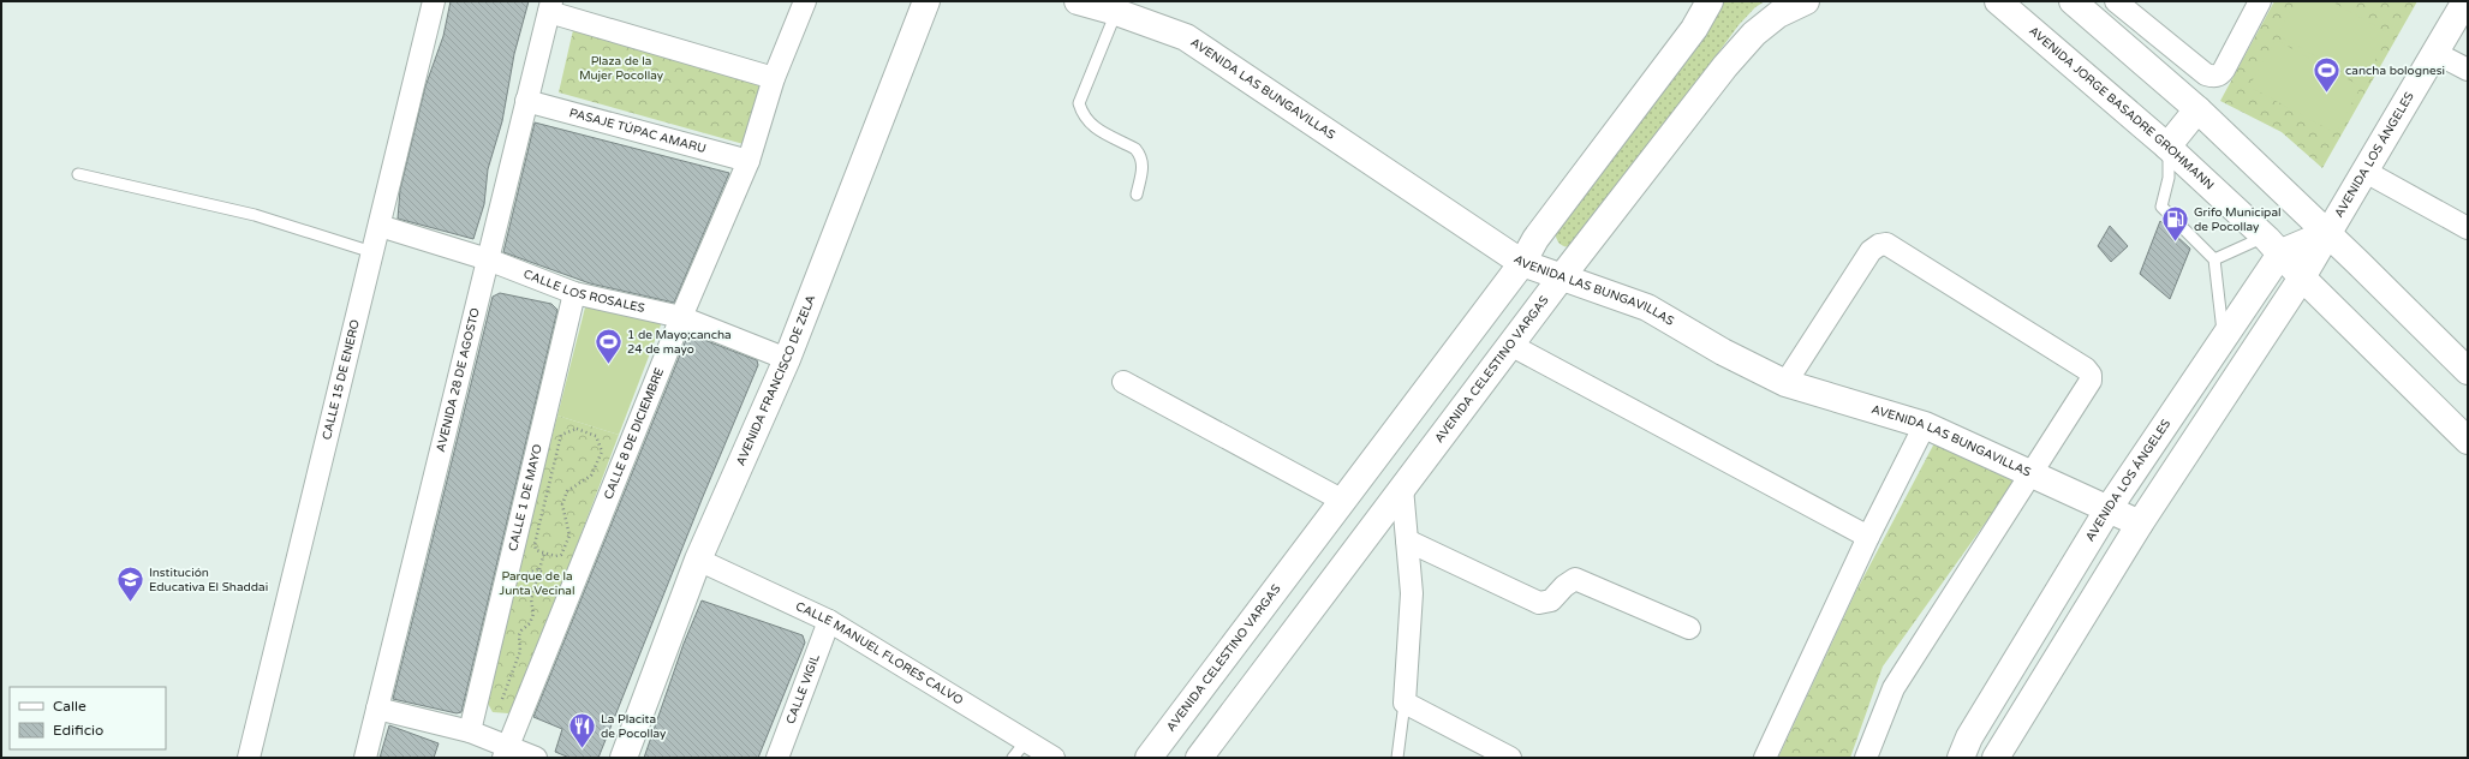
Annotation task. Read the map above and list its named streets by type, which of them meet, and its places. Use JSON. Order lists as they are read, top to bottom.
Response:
{
  "streets": {
    "main road": [
      "AVENIDA LAS BUNGAVILLAS",
      "AVENIDA JORGE BASADRE GROHMANN",
      "AVENIDA LOS ÁNGELES",
      "AVENIDA CELESTINO VARGAS",
      "AVENIDA FRANCISCO DE ZELA"
    ],
    "street": [
      "PASAJE TÚPAC AMARU",
      "CALLE LOS ROSALES",
      "CALLE 15 DE ENERO",
      "AVENIDA 28 DE AGOSTO",
      "CALLE 8 DE DICIEMBRE",
      "CALLE 1 DE MAYO",
      "CALLE MANUEL FLORES CALVO",
      "CALLE VIGIL"
    ]
  },
  "crossings": [
    ["AVENIDA LAS BUNGAVILLAS", "AVENIDA LOS ÁNGELES"],
    ["AVENIDA LAS BUNGAVILLAS", "AVENIDA CELESTINO VARGAS"],
    ["AVENIDA JORGE BASADRE GROHMANN", "AVENIDA LOS ÁNGELES"],
    ["PASAJE TÚPAC AMARU", "AVENIDA 28 DE AGOSTO"],
    ["PASAJE TÚPAC AMARU", "CALLE 8 DE DICIEMBRE"],
    ["CALLE LOS ROSALES", "CALLE 15 DE ENERO"],
    ["CALLE LOS ROSALES", "AVENIDA 28 DE AGOSTO"],
    ["CALLE LOS ROSALES", "AVENIDA FRANCISCO DE ZELA"],
    ["CALLE LOS ROSALES", "CALLE 8 DE DICIEMBRE"],
    ["CALLE LOS ROSALES", "CALLE 1 DE MAYO"],
    ["AVENIDA FRANCISCO DE ZELA", "CALLE MANUEL FLORES CALVO"],
    ["CALLE MANUEL FLORES CALVO", "CALLE VIGIL"]
  ],
  "parks": ["Plaza de la Mujer Pocollay", "Parque de la Junta Vecinal"],
  "places": {
    "sports": ["cancha bolognesi", "1 de Mayo;cancha 24 de mayo"],
    "fuel station": ["Grifo Municipal de Pocollay"],
    "school or university": ["Institución Educativa El Shaddai"],
    "restaurant": ["La Placita de Pocollay"]
  },
  "legend": ["Calle", "Edificio"]
}
